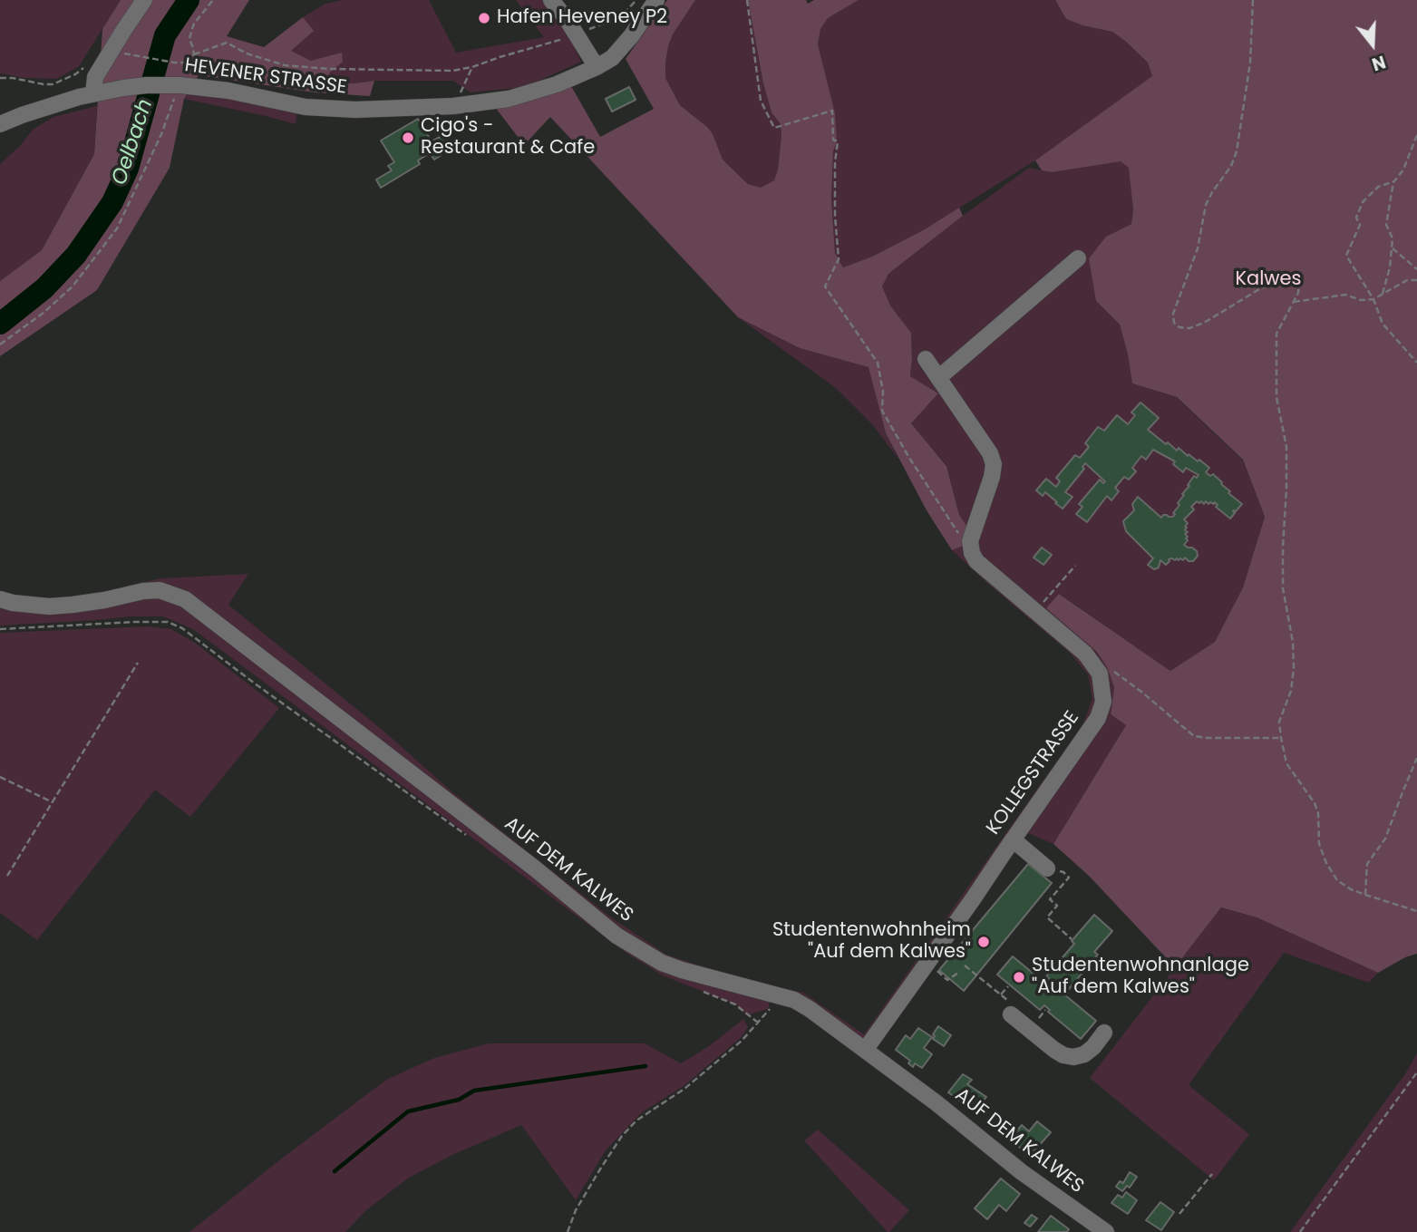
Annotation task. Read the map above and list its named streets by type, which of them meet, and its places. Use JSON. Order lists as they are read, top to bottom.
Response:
{
  "streets": {
    "street": ["HEVENER STRASSE", "KOLLEGSTRASSE", "AUF DEM KALWES"]
  },
  "crossings": [
    ["KOLLEGSTRASSE", "AUF DEM KALWES"]
  ],
  "water": ["Oelbach"],
  "parks": ["Kalwes"],
  "places": [
    "Hafen Heveney P2",
    "Cigo's - Restaurant & Cafe",
    "Studentenwohnheim \"Auf dem Kalwes\"",
    "Studentenwohnanlage \"Auf dem Kalwes\""
  ],
  "north": "bottom"
}
